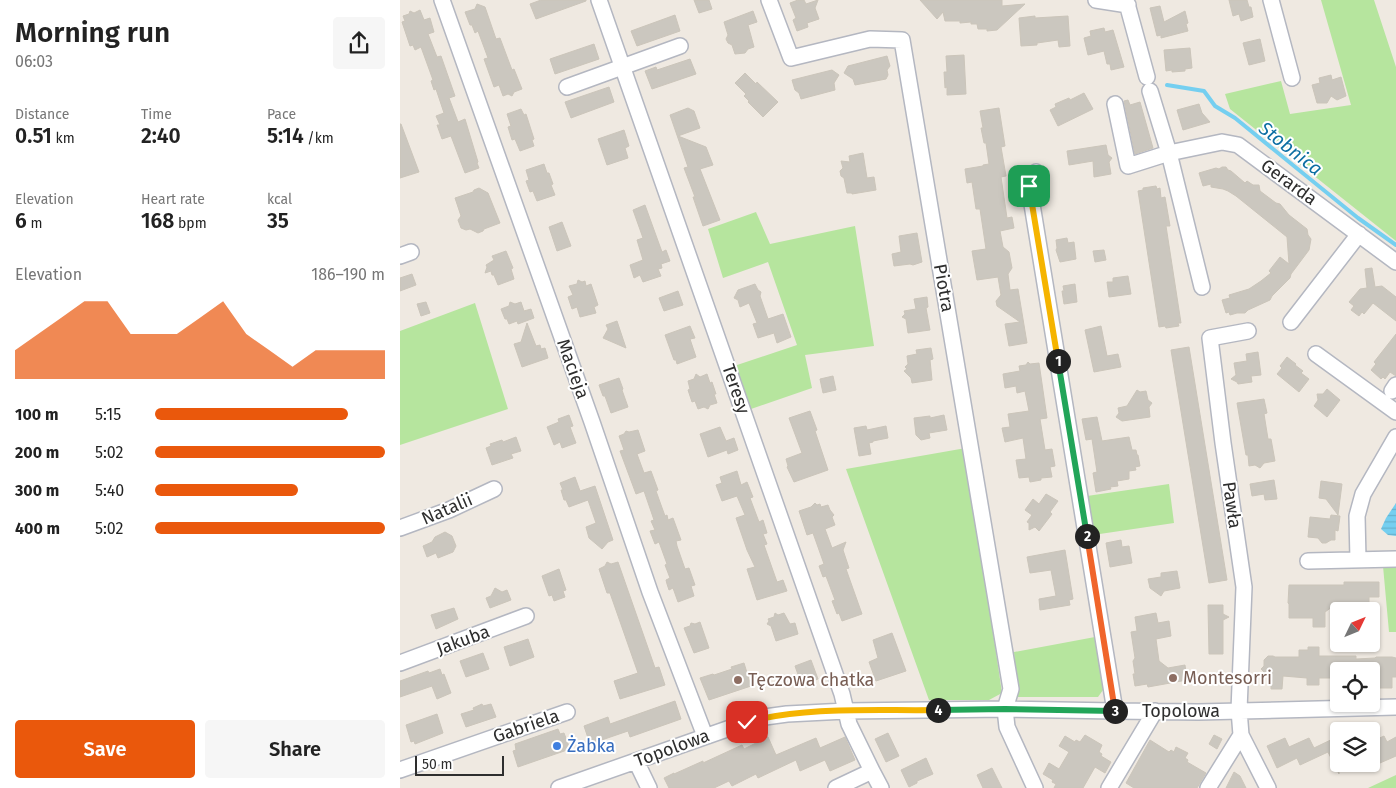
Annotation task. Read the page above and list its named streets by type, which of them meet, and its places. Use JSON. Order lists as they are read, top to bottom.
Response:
{
  "streets": {
    "street": [
      "Gerarda",
      "Piotra",
      "Macieja",
      "Teresy",
      "Pawła",
      "Natalii",
      "Jakuba",
      "Topolowa",
      "Gabriela"
    ]
  },
  "crossings": [
    ["Piotra", "Topolowa"],
    ["Macieja", "Topolowa"],
    ["Teresy", "Topolowa"],
    ["Pawła", "Topolowa"]
  ],
  "water": ["Stobnica"],
  "places": ["Montesorri", "Tęczowa chatka", "Żabka"],
  "scale_bar": "50 m",
  "north": "top right",
  "page": {
    "heading": ["Morning run", "06:03"],
    "stats": [
      ["Distance", "0.51 km"],
      ["Time", "2:40"],
      ["Pace", "5:14 /km"],
      ["Elevation", "6 m"],
      ["Heart rate", "168 bpm"],
      ["kcal", "35"]
    ],
    "chart": ["Elevation", "186–190 m"],
    "pins": [
      "1",
      "2",
      "4",
      "3"
    ],
    "list": [
      {
        "name": "100 m",
        "note": "5:15"
      },
      {
        "name": "200 m",
        "note": "5:02"
      },
      {
        "name": "300 m",
        "note": "5:40"
      },
      {
        "name": "400 m",
        "note": "5:02"
      }
    ],
    "buttons": ["Save", "Share"],
    "scale": "50 m"
  }
}
